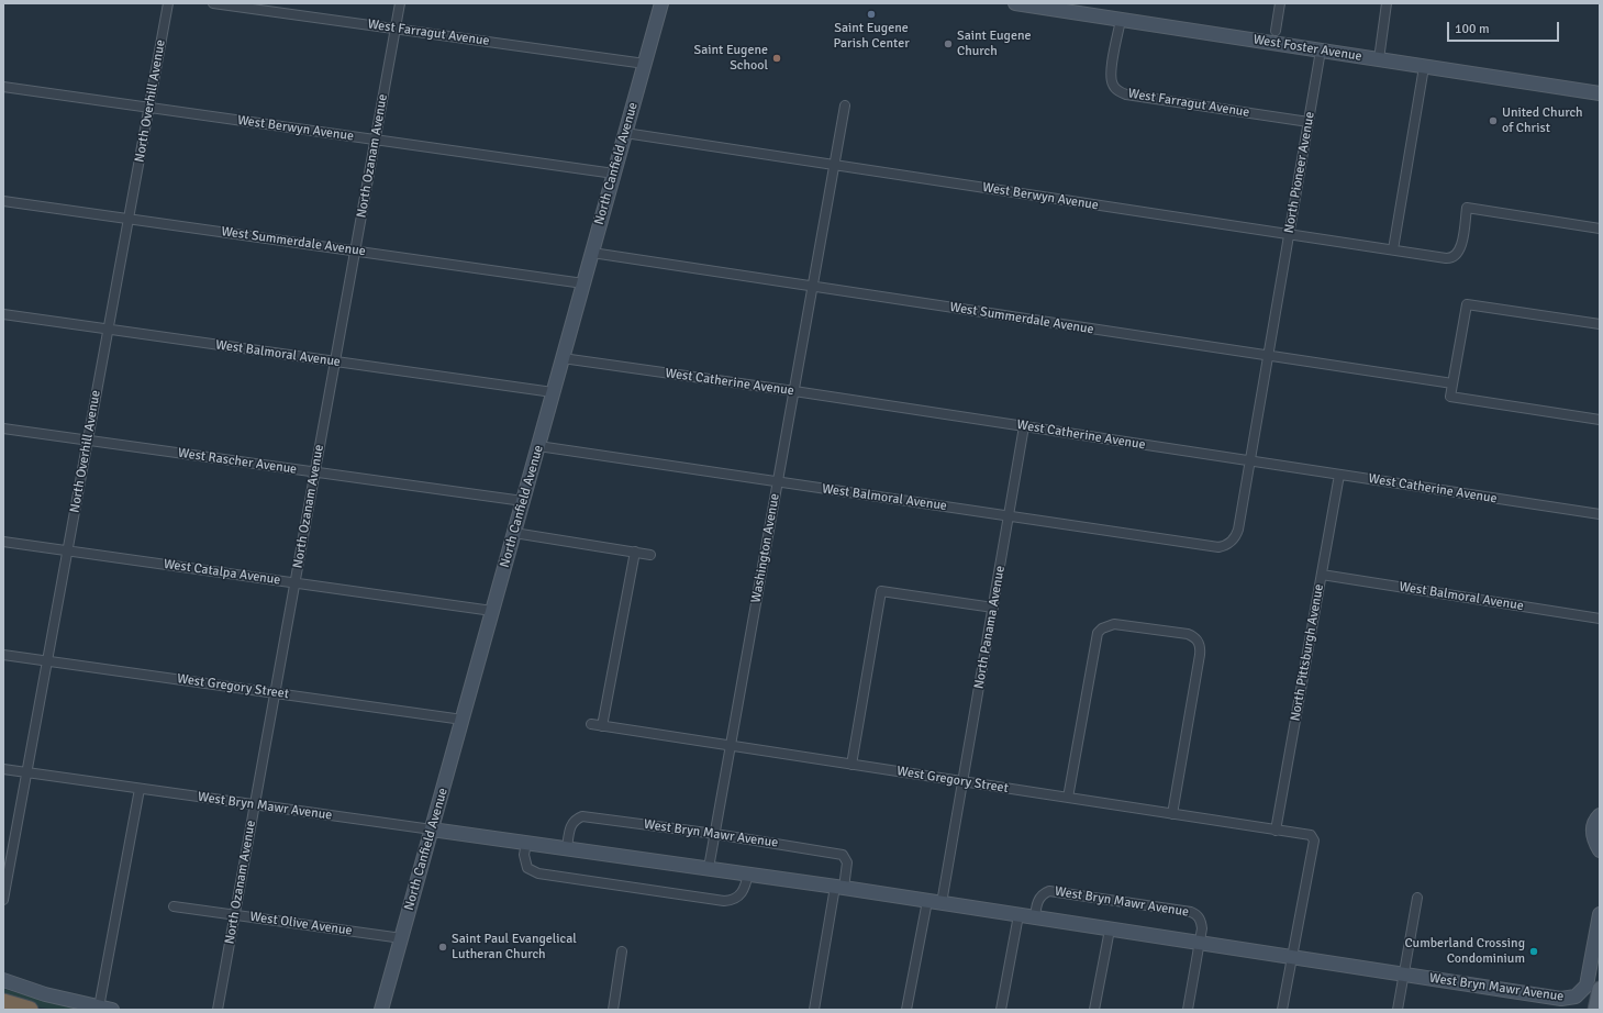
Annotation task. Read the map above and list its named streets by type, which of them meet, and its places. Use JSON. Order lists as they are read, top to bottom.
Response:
{
  "streets": {
    "street": [
      "West Farragut Avenue",
      "West Foster Avenue",
      "North Overhill Avenue",
      "West Berwyn Avenue",
      "North Ozanam Avenue",
      "North Canfield Avenue",
      "North Pioneer Avenue",
      "West Summerdale Avenue",
      "West Balmoral Avenue",
      "West Catherine Avenue",
      "West Rascher Avenue",
      "Washington Avenue",
      "West Catalpa Avenue",
      "North Panama Avenue",
      "North Pittsburgh Avenue",
      "West Gregory Street",
      "West Bryn Mawr Avenue",
      "West Olive Avenue"
    ]
  },
  "crossings": [
    ["West Farragut Avenue", "West Foster Avenue"],
    ["West Farragut Avenue", "North Ozanam Avenue"],
    ["West Farragut Avenue", "North Canfield Avenue"],
    ["West Farragut Avenue", "North Pioneer Avenue"],
    ["West Foster Avenue", "North Pioneer Avenue"],
    ["North Overhill Avenue", "West Berwyn Avenue"],
    ["North Overhill Avenue", "West Summerdale Avenue"],
    ["North Overhill Avenue", "West Balmoral Avenue"],
    ["North Overhill Avenue", "West Rascher Avenue"],
    ["North Overhill Avenue", "West Catalpa Avenue"],
    ["North Overhill Avenue", "West Gregory Street"],
    ["North Overhill Avenue", "West Bryn Mawr Avenue"],
    ["West Berwyn Avenue", "North Ozanam Avenue"],
    ["West Berwyn Avenue", "North Canfield Avenue"],
    ["West Berwyn Avenue", "North Pioneer Avenue"],
    ["West Berwyn Avenue", "Washington Avenue"],
    ["North Ozanam Avenue", "West Summerdale Avenue"],
    ["North Ozanam Avenue", "West Balmoral Avenue"],
    ["North Ozanam Avenue", "West Rascher Avenue"],
    ["North Ozanam Avenue", "West Catalpa Avenue"],
    ["North Ozanam Avenue", "West Gregory Street"],
    ["North Ozanam Avenue", "West Bryn Mawr Avenue"],
    ["North Ozanam Avenue", "West Olive Avenue"],
    ["North Canfield Avenue", "West Summerdale Avenue"],
    ["North Canfield Avenue", "West Balmoral Avenue"],
    ["North Canfield Avenue", "West Catherine Avenue"],
    ["North Canfield Avenue", "West Rascher Avenue"],
    ["North Canfield Avenue", "West Catalpa Avenue"],
    ["North Canfield Avenue", "West Gregory Street"],
    ["North Canfield Avenue", "West Bryn Mawr Avenue"],
    ["North Canfield Avenue", "West Olive Avenue"],
    ["North Pioneer Avenue", "West Summerdale Avenue"],
    ["North Pioneer Avenue", "West Balmoral Avenue"],
    ["North Pioneer Avenue", "West Catherine Avenue"],
    ["West Summerdale Avenue", "Washington Avenue"],
    ["West Balmoral Avenue", "West Catherine Avenue"],
    ["West Balmoral Avenue", "Washington Avenue"],
    ["West Balmoral Avenue", "North Panama Avenue"],
    ["West Balmoral Avenue", "North Pittsburgh Avenue"],
    ["West Catherine Avenue", "Washington Avenue"],
    ["West Catherine Avenue", "North Panama Avenue"],
    ["West Catherine Avenue", "North Pittsburgh Avenue"],
    ["Washington Avenue", "West Gregory Street"],
    ["Washington Avenue", "West Bryn Mawr Avenue"],
    ["North Panama Avenue", "West Gregory Street"],
    ["North Panama Avenue", "West Bryn Mawr Avenue"],
    ["North Pittsburgh Avenue", "West Gregory Street"],
    ["West Gregory Street", "West Bryn Mawr Avenue"]
  ],
  "places": [
    "Saint Eugene Parish Center",
    "Saint Eugene Church",
    "Saint Eugene School",
    "United Church of Christ",
    "Saint Paul Evangelical Lutheran Church",
    "Cumberland Crossing Condominium"
  ],
  "scale_bar": "100 m"
}
